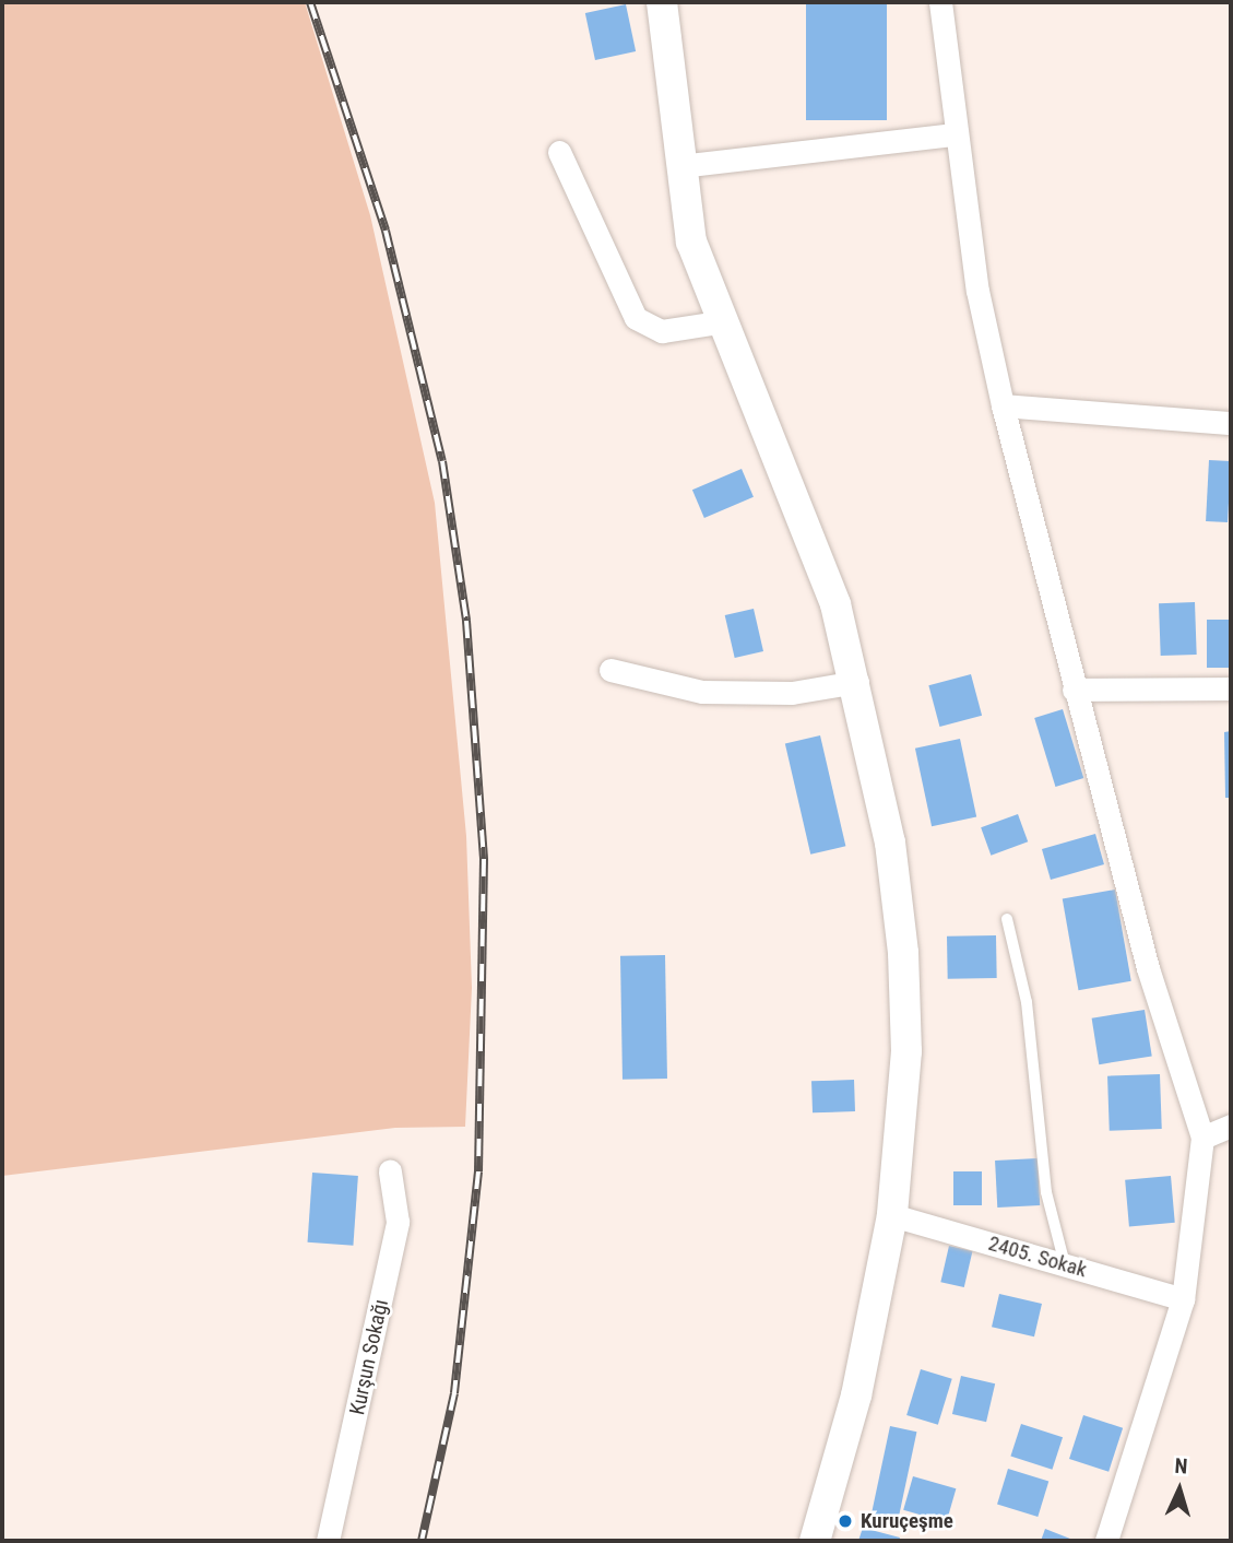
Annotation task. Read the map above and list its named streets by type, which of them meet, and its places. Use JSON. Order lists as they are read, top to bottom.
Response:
{
  "streets": {
    "street": ["2405. Sokak", "Kurşun Sokağı"]
  },
  "places": ["Kuruçeşme"],
  "north": "top"
}
